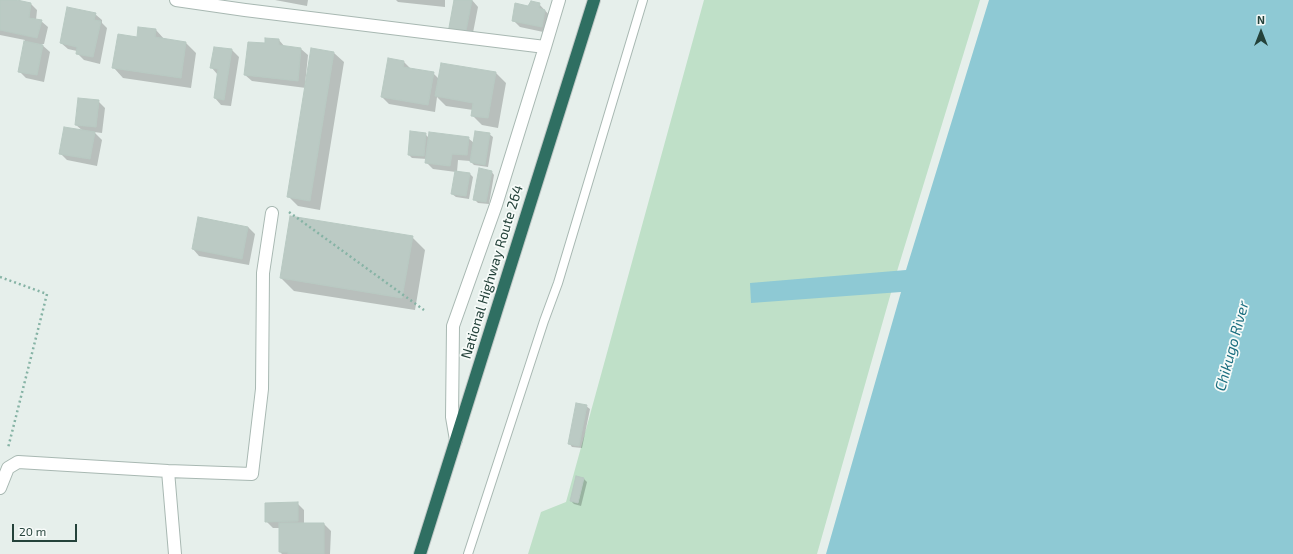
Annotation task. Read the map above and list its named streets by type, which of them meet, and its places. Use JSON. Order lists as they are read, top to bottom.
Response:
{
  "streets": {
    "highway": ["National Highway Route 264"]
  },
  "water": ["Chikugo River"],
  "scale_bar": "20 m",
  "north": "top"
}
